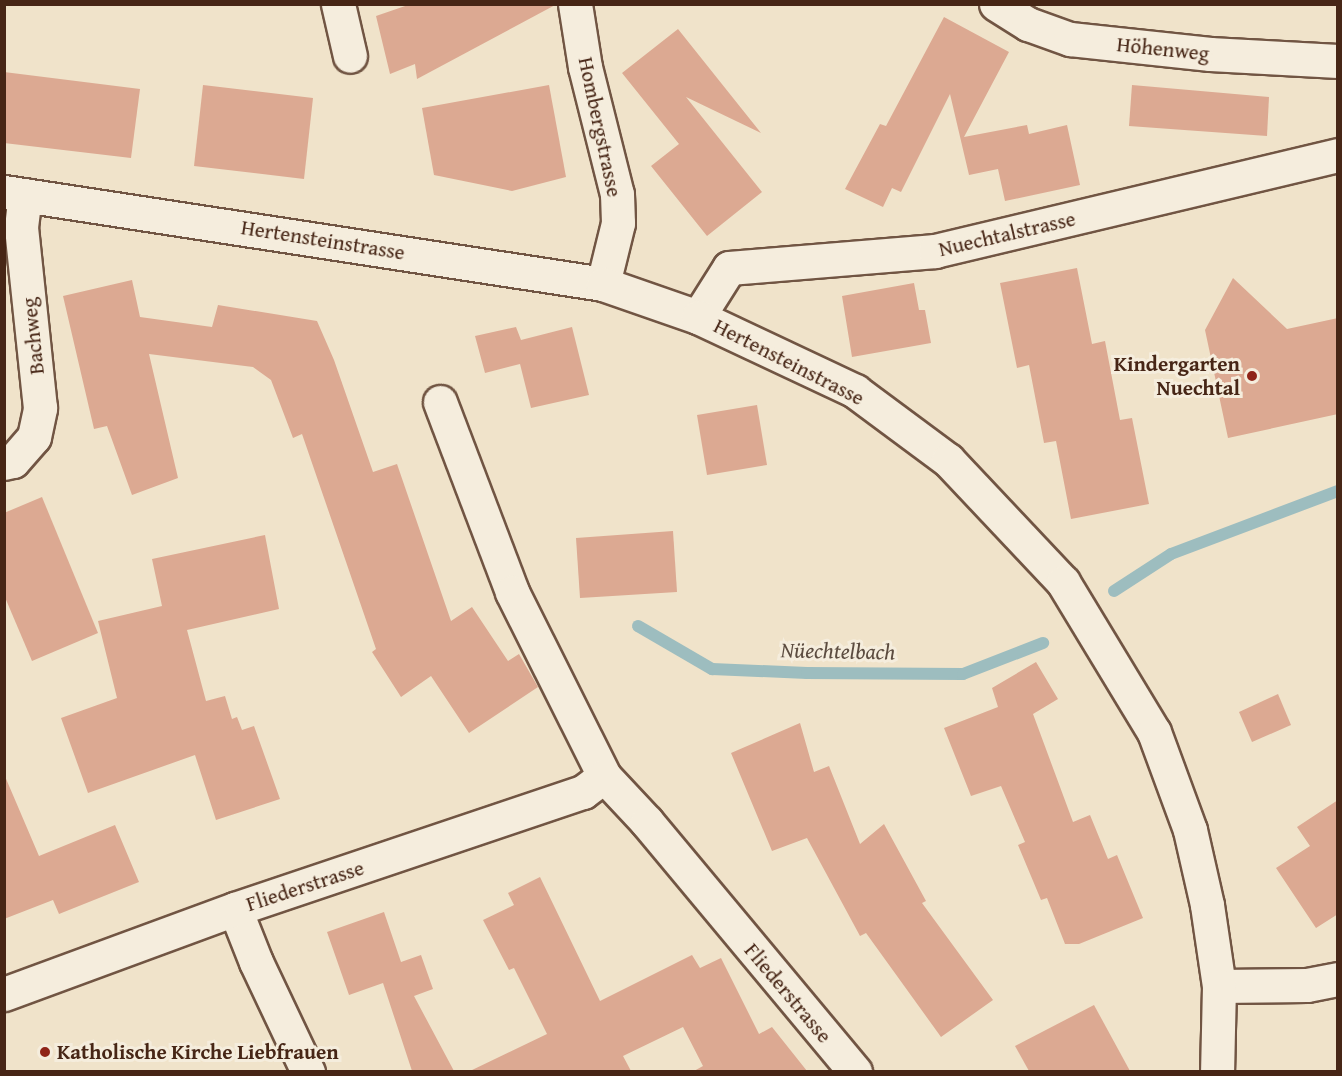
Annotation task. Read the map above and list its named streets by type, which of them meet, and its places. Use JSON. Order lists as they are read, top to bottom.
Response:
{
  "streets": {
    "street": [
      "Höhenweg",
      "Hombergstrasse",
      "Nuechtalstrasse",
      "Hertensteinstrasse",
      "Bachweg",
      "Fliederstrasse"
    ]
  },
  "crossings": [
    ["Hombergstrasse", "Hertensteinstrasse"],
    ["Nuechtalstrasse", "Hertensteinstrasse"],
    ["Hertensteinstrasse", "Bachweg"]
  ],
  "water": ["Nüechtelbach"],
  "places": ["Kindergarten Nuechtal", "Katholische Kirche Liebfrauen"]
}
